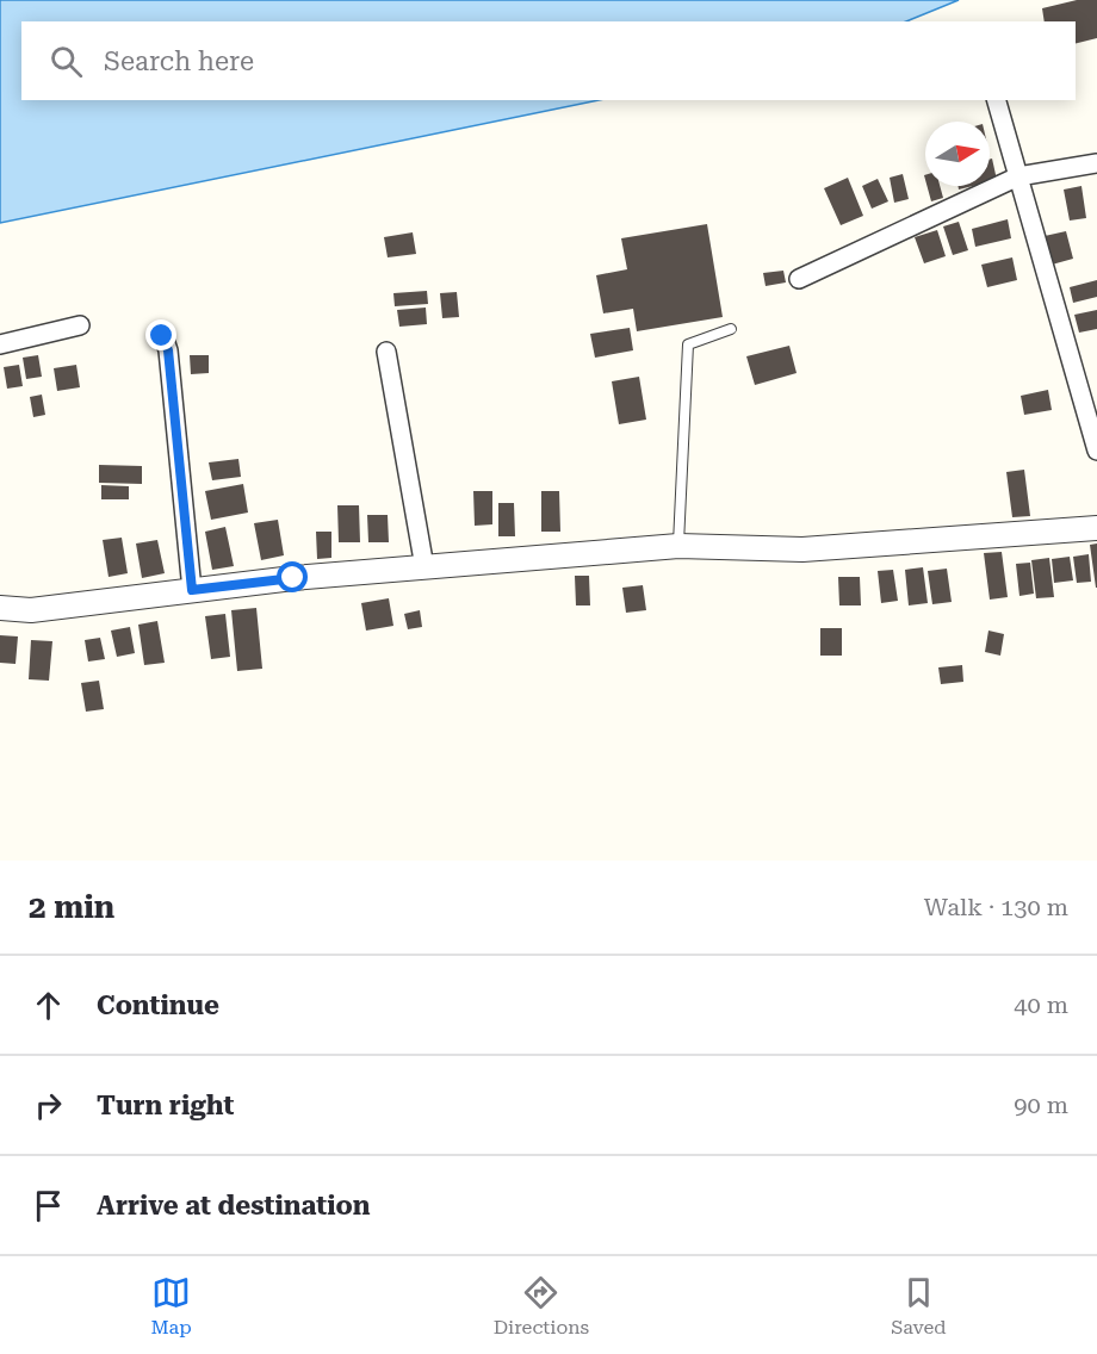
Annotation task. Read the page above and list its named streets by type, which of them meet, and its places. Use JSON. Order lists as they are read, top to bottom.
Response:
{
  "north": "right",
  "page": {
    "search": "Search here",
    "heading": ["2 min", "Walk · 130 m"],
    "list": [
      ["Continue", "40 m"],
      ["Turn right", "90 m"],
      "Arrive at destination"
    ],
    "nav": ["Map", "Directions", "Saved"]
  }
}
